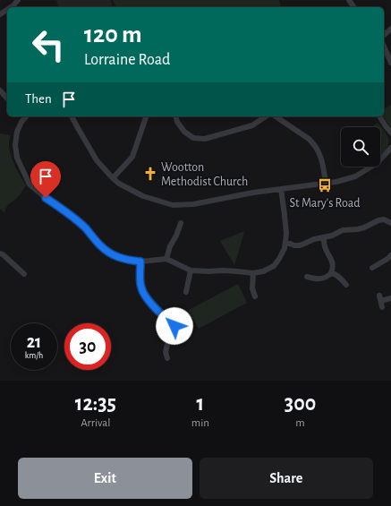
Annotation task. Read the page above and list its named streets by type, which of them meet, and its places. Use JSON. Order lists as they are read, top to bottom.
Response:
{
  "places": {
    "church": ["Wootton Methodist Church"],
    "bus stop": ["St Mary's Road"]
  },
  "page": {
    "turn": ["120 m", "Lorraine Road"],
    "then": "Then",
    "speed": "21 km/h",
    "limit": "30",
    "eta": [
      "12:35",
      "Arrival",
      "1",
      "min",
      "300",
      "m"
    ],
    "buttons": ["Exit", "Share"]
  }
}
